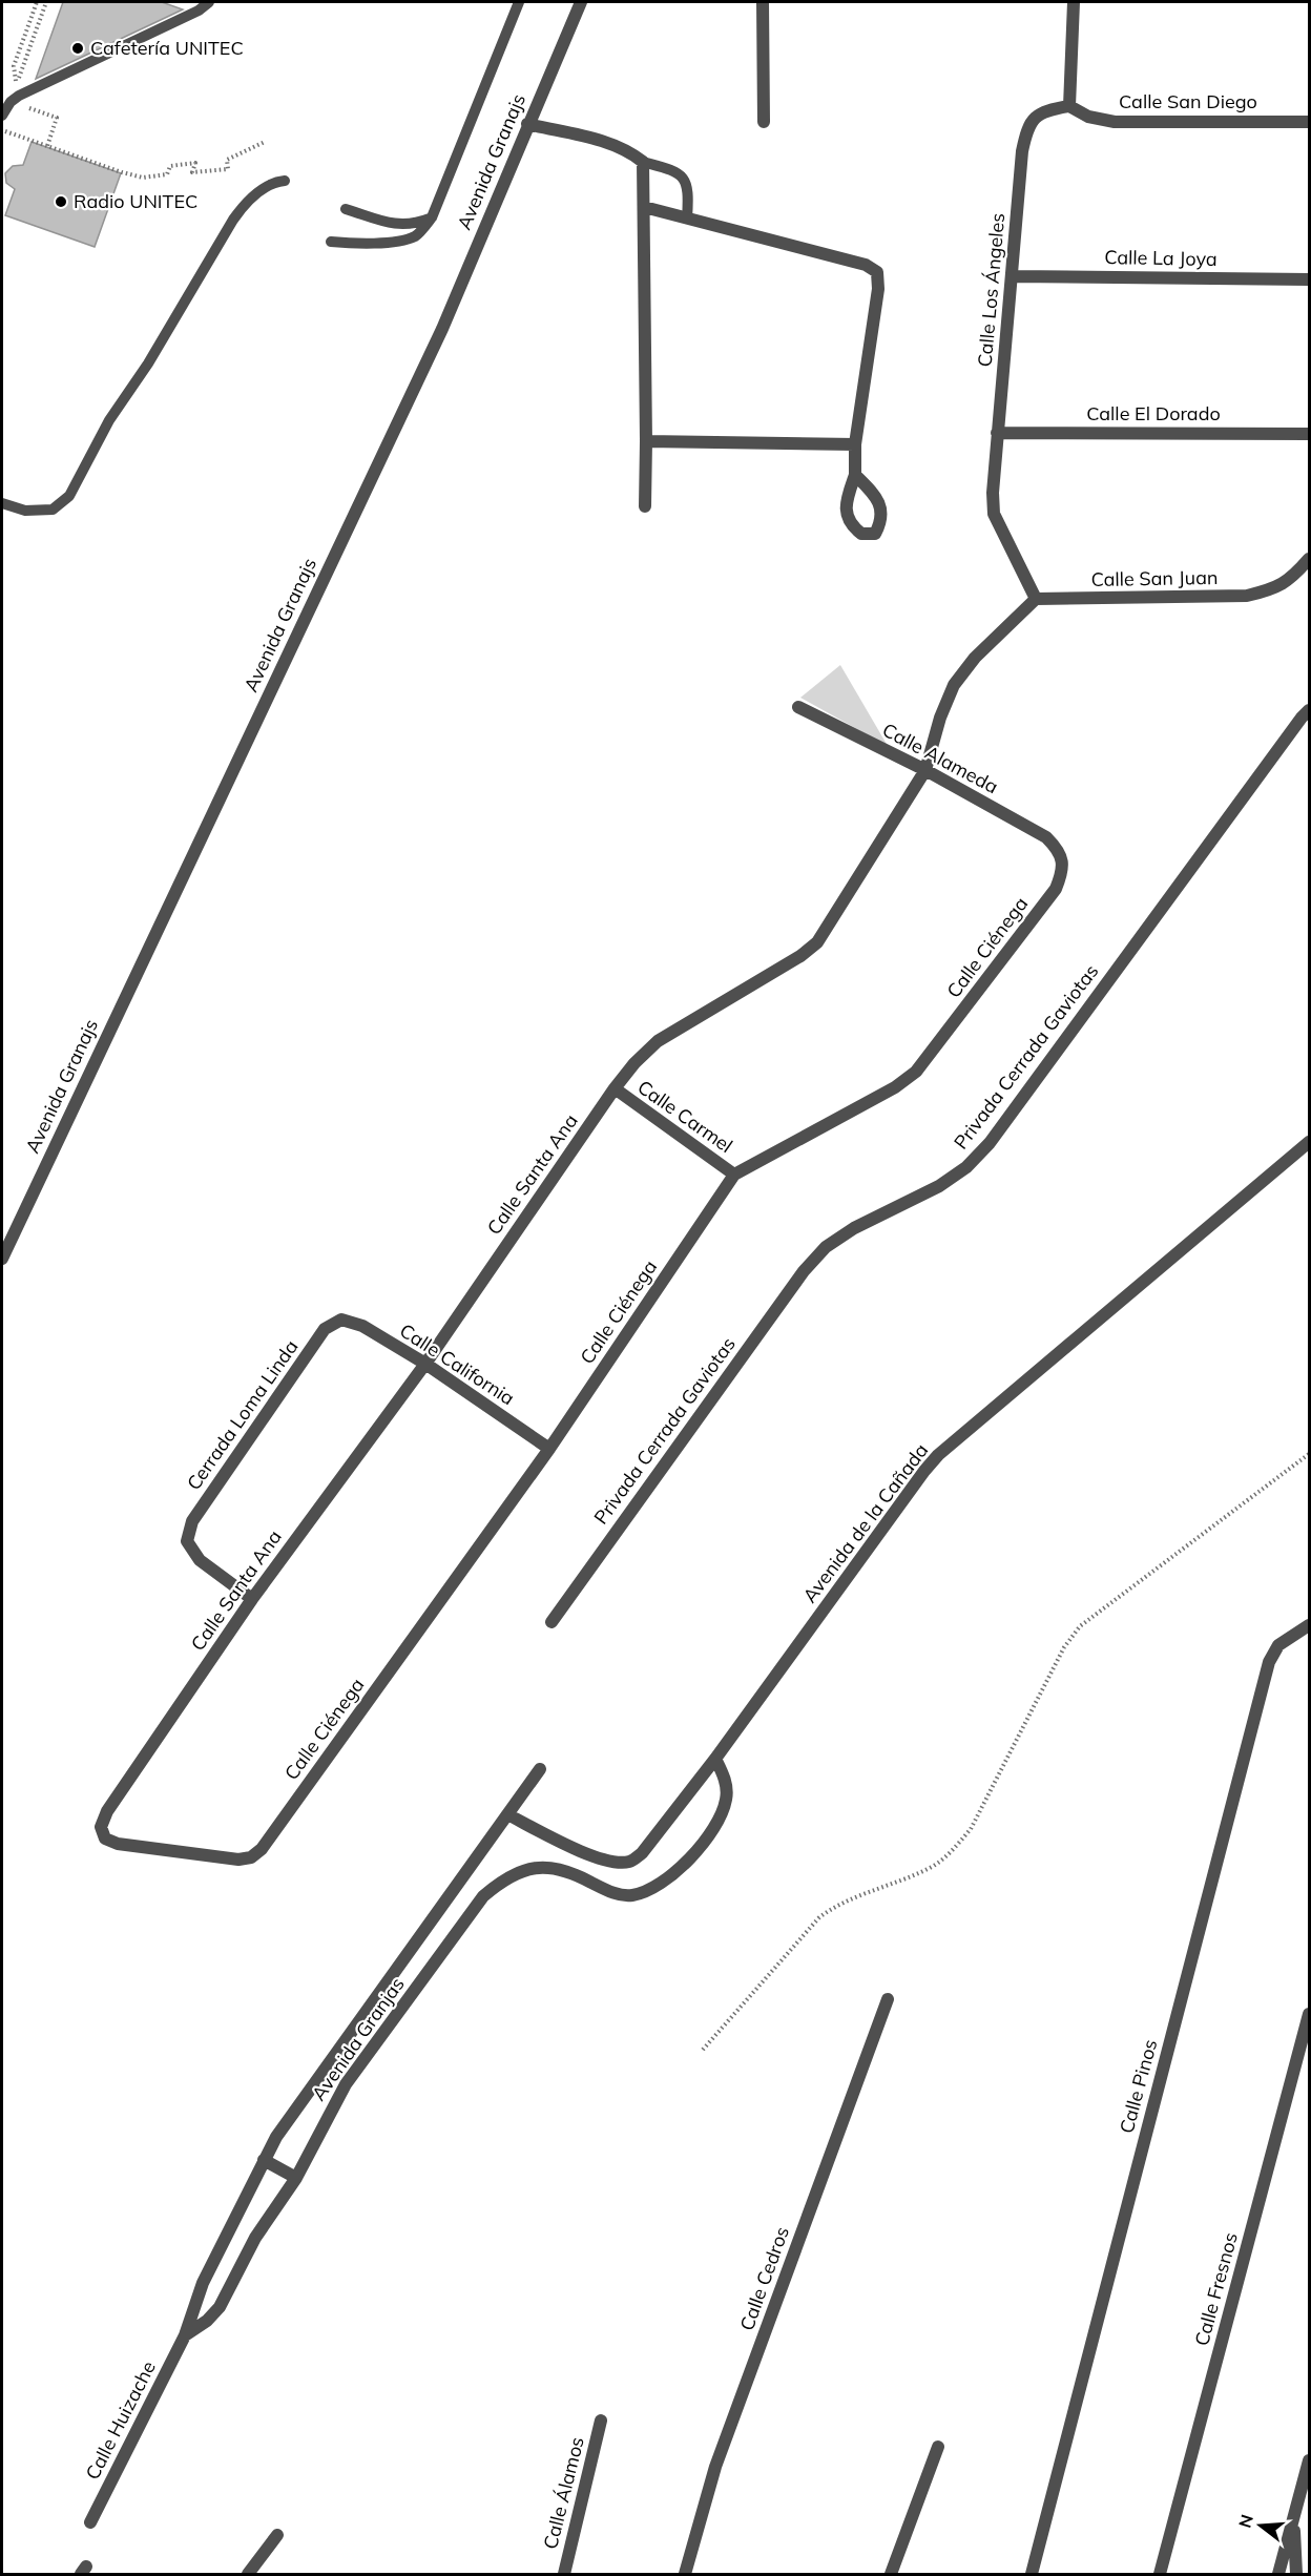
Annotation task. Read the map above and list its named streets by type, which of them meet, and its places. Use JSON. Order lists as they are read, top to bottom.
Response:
{
  "streets": {
    "street": [
      "Calle San Diego",
      "Avenida Granajs",
      "Calle La Joya",
      "Calle Los Ángeles",
      "Calle El Dorado",
      "Calle San Juan",
      "Calle Alameda",
      "Calle Ciénega",
      "Privada Cerrada Gaviotas",
      "Calle Carmel",
      "Calle Santa Ana",
      "Calle California",
      "Cerrada Loma Linda",
      "Avenida de la Cañada",
      "Avenida Granjas",
      "Calle Pinos",
      "Calle Cedros",
      "Calle Fresnos",
      "Calle Huizache",
      "Calle Álamos"
    ]
  },
  "crossings": [
    ["Calle San Diego", "Calle Los Ángeles"],
    ["Calle La Joya", "Calle Los Ángeles"],
    ["Calle Los Ángeles", "Calle El Dorado"],
    ["Calle Los Ángeles", "Calle San Juan"],
    ["Calle Los Ángeles", "Calle Santa Ana"],
    ["Calle San Juan", "Calle Santa Ana"],
    ["Calle Alameda", "Calle Ciénega"],
    ["Calle Alameda", "Calle Santa Ana"],
    ["Calle Ciénega", "Calle Carmel"],
    ["Calle Ciénega", "Calle Santa Ana"],
    ["Calle Ciénega", "Calle California"],
    ["Calle Carmel", "Calle Santa Ana"],
    ["Calle Santa Ana", "Calle California"],
    ["Calle Santa Ana", "Cerrada Loma Linda"],
    ["Calle California", "Cerrada Loma Linda"],
    ["Avenida de la Cañada", "Avenida Granjas"],
    ["Avenida Granjas", "Calle Huizache"]
  ],
  "places": ["Cafetería UNITEC", "Radio UNITEC"],
  "north": "left"
}
